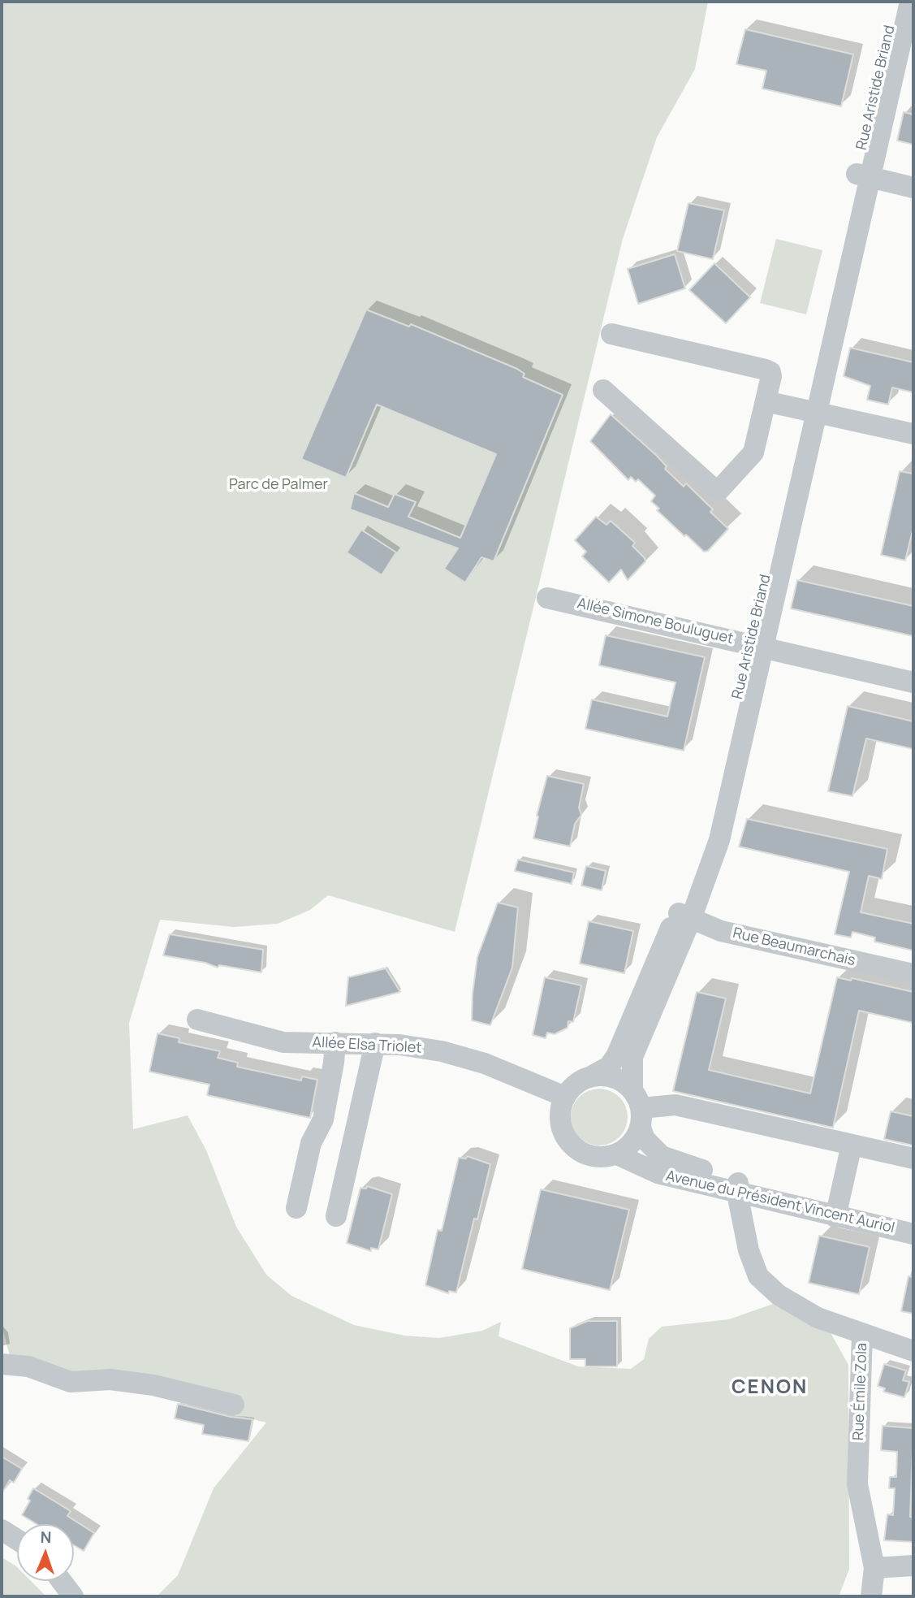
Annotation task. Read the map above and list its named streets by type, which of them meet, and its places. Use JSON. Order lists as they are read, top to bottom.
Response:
{
  "streets": {
    "street": [
      "Rue Aristide Briand",
      "Allée Simone Bouluguet",
      "Rue Beaumarchais",
      "Allée Elsa Triolet",
      "Avenue du Président Vincent Auriol",
      "Rue Émile Zola"
    ]
  },
  "crossings": [
    ["Rue Aristide Briand", "Allée Simone Bouluguet"],
    ["Rue Aristide Briand", "Rue Beaumarchais"],
    ["Rue Aristide Briand", "Allée Elsa Triolet"],
    ["Rue Aristide Briand", "Avenue du Président Vincent Auriol"],
    ["Allée Elsa Triolet", "Avenue du Président Vincent Auriol"],
    ["Avenue du Président Vincent Auriol", "Rue Émile Zola"]
  ],
  "districts": ["CENON"],
  "parks": ["Parc de Palmer"],
  "north": "top"
}
